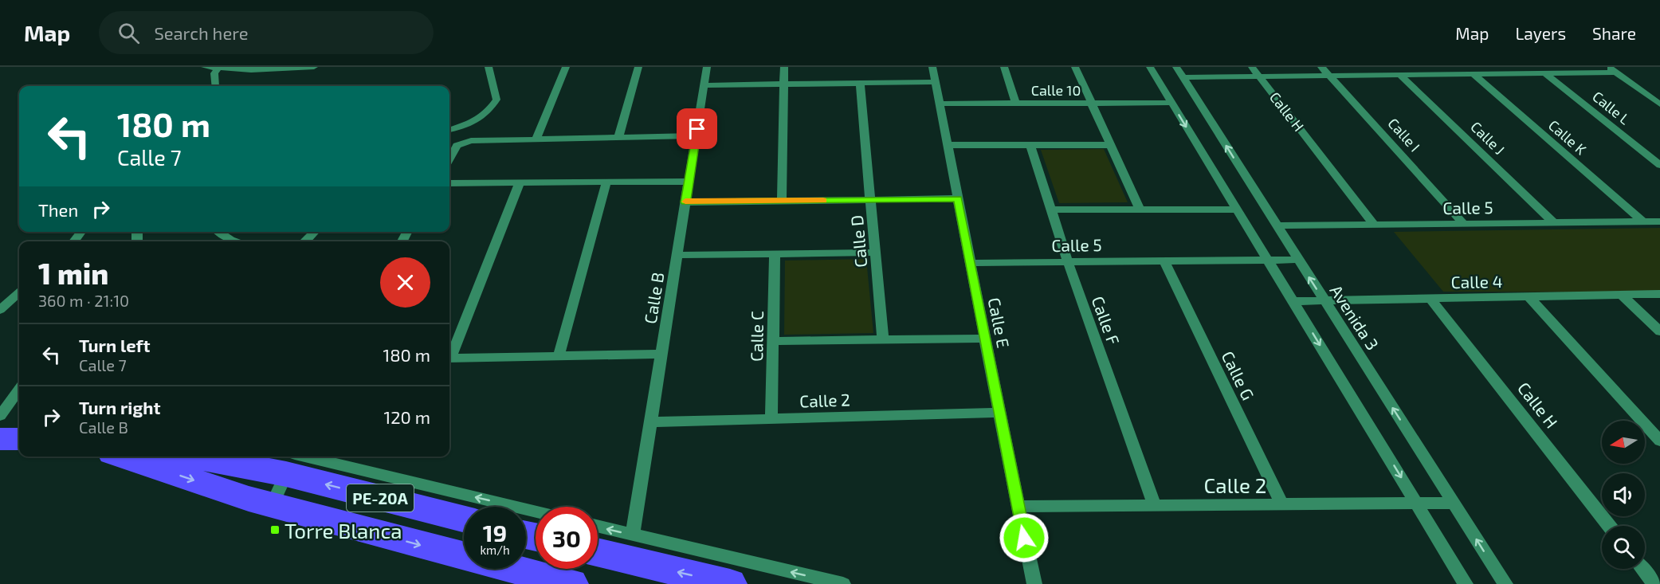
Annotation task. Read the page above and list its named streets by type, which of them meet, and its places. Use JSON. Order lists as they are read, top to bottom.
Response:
{
  "streets": {
    "highway": ["PE-20A"],
    "street": [
      "Calle 10",
      "Calle L",
      "Calle H",
      "Calle I",
      "Calle K",
      "Calle J",
      "Calle 5",
      "Calle D",
      "Calle 4",
      "Calle B",
      "Avenida 3",
      "Calle F",
      "Calle E",
      "Calle C",
      "Calle G",
      "Calle 2"
    ]
  },
  "crossings": [
    ["Calle 10", "Calle E"],
    ["Calle H", "Calle 5"],
    ["Calle H", "Calle 4"],
    ["Calle I", "Calle 5"],
    ["Calle K", "Calle 5"],
    ["Calle J", "Calle 5"],
    ["Calle 5", "Avenida 3"],
    ["Calle 5", "Calle F"],
    ["Calle 5", "Calle E"],
    ["Calle 5", "Calle G"],
    ["Calle 4", "Avenida 3"],
    ["Calle B", "Calle 2"],
    ["Avenida 3", "Calle 2"],
    ["Calle F", "Calle 2"],
    ["Calle E", "Calle 2"],
    ["Calle C", "Calle 2"],
    ["Calle G", "Calle 2"]
  ],
  "places": {
    "transit": ["Torre Blanca"]
  },
  "north": "left",
  "page": {
    "header": "Map",
    "search": "Search here",
    "nav": ["Map", "Layers", "Share"],
    "turn": ["180 m", "Calle 7"],
    "then": "Then",
    "heading": ["1 min", "360 m · 21:10"],
    "list": [
      {
        "name": "Turn left",
        "note": "Calle 7",
        "value": "180 m"
      },
      {
        "name": "Turn right",
        "note": "Calle B",
        "value": "120 m"
      }
    ],
    "speed": "19 km/h",
    "limit": "30"
  }
}
